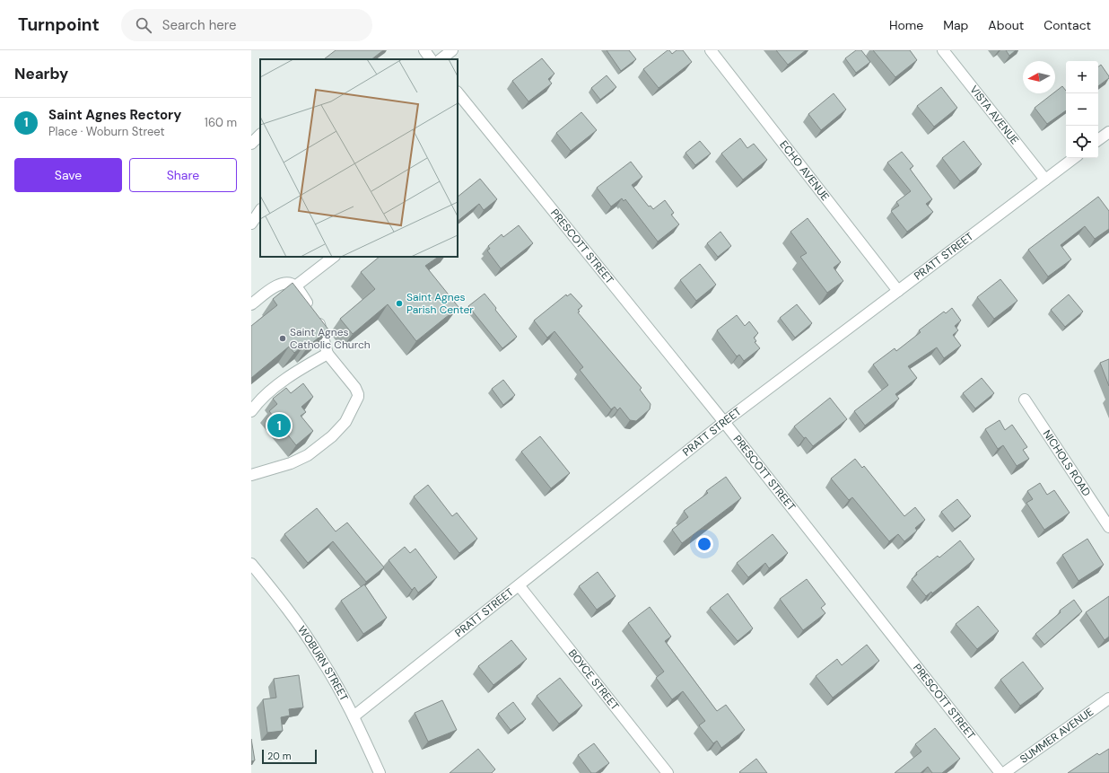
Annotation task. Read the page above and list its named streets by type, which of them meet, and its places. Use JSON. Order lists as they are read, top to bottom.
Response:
{
  "streets": {
    "street": [
      "VISTA AVENUE",
      "ECHO AVENUE",
      "PRESCOTT STREET",
      "PRATT STREET",
      "NICHOLS ROAD",
      "WOBURN STREET",
      "BOYCE STREET",
      "SUMMER AVENUE"
    ]
  },
  "crossings": [
    ["VISTA AVENUE", "PRATT STREET"],
    ["ECHO AVENUE", "PRATT STREET"],
    ["PRESCOTT STREET", "PRATT STREET"],
    ["PRATT STREET", "WOBURN STREET"],
    ["PRATT STREET", "BOYCE STREET"]
  ],
  "places": ["Saint Agnes Parish Center", "Saint Agnes Catholic Church"],
  "scale_bar": "20 m",
  "north": "left",
  "page": {
    "header": "Turnpoint",
    "search": "Search here",
    "nav": [
      "Home",
      "Map",
      "About",
      "Contact"
    ],
    "heading": "Nearby",
    "map_buttons": ["+", "−"],
    "list": [
      {
        "mark": "1",
        "name": "Saint Agnes Rectory",
        "note": "Place · Woburn Street",
        "value": "160 m"
      }
    ],
    "buttons": ["Save", "Share"],
    "pins": "1",
    "scale": "20 m"
  }
}
